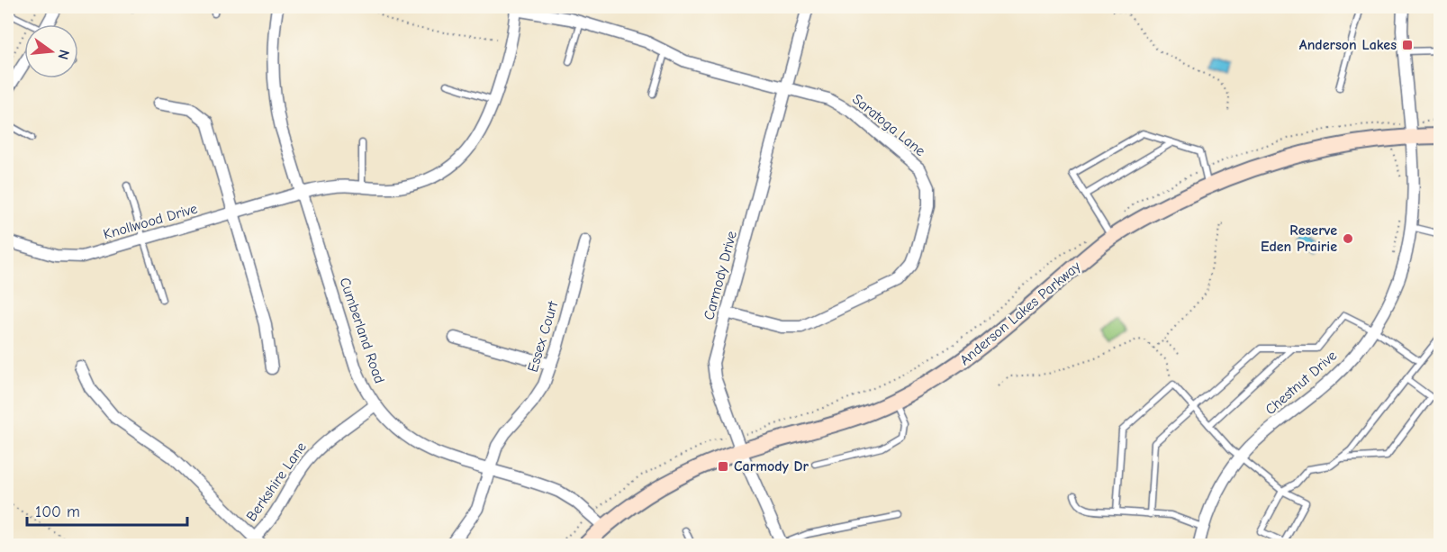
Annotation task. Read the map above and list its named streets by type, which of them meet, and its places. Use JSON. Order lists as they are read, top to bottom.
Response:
{
  "streets": {
    "street": [
      "Saratoga Lane",
      "Knollwood Drive",
      "Carmody Drive",
      "Anderson Lakes Parkway",
      "Cumberland Road",
      "Essex Court",
      "Chestnut Drive",
      "Berkshire Lane"
    ]
  },
  "crossings": [
    ["Saratoga Lane", "Knollwood Drive"],
    ["Saratoga Lane", "Carmody Drive"],
    ["Knollwood Drive", "Cumberland Road"],
    ["Carmody Drive", "Anderson Lakes Parkway"],
    ["Anderson Lakes Parkway", "Cumberland Road"],
    ["Anderson Lakes Parkway", "Chestnut Drive"],
    ["Cumberland Road", "Essex Court"],
    ["Cumberland Road", "Berkshire Lane"]
  ],
  "places": {
    "transit": ["Anderson Lakes", "Carmody Dr"],
    "other": ["Reserve Eden Prairie"]
  },
  "scale_bar": "100 m",
  "north": "right"
}
